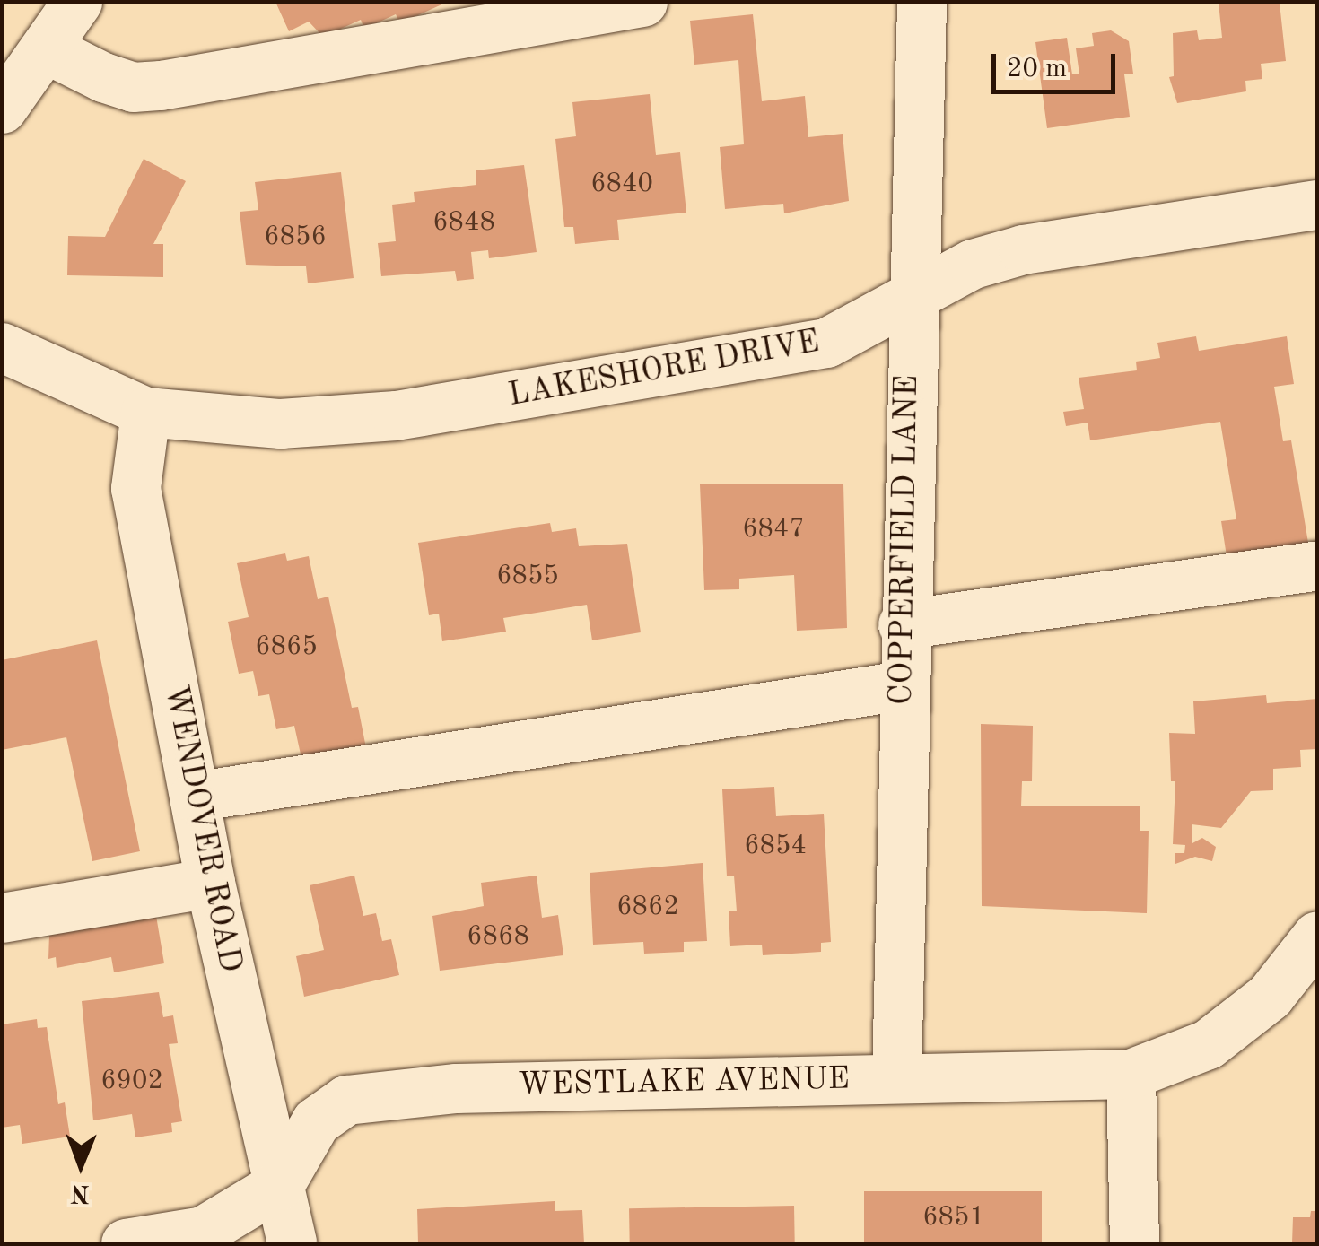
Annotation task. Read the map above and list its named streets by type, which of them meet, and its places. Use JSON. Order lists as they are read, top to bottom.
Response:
{
  "streets": {
    "street": [
      "LAKESHORE DRIVE",
      "COPPERFIELD LANE",
      "WENDOVER ROAD",
      "WESTLAKE AVENUE"
    ]
  },
  "crossings": [
    ["LAKESHORE DRIVE", "COPPERFIELD LANE"],
    ["LAKESHORE DRIVE", "WENDOVER ROAD"],
    ["COPPERFIELD LANE", "WESTLAKE AVENUE"],
    ["WENDOVER ROAD", "WESTLAKE AVENUE"]
  ],
  "house_numbers": [
    "6840",
    "6848",
    "6856",
    "6847",
    "6855",
    "6865",
    "6854",
    "6862",
    "6868",
    "6902",
    "6851"
  ],
  "scale_bar": "20 m",
  "north": "bottom"
}
